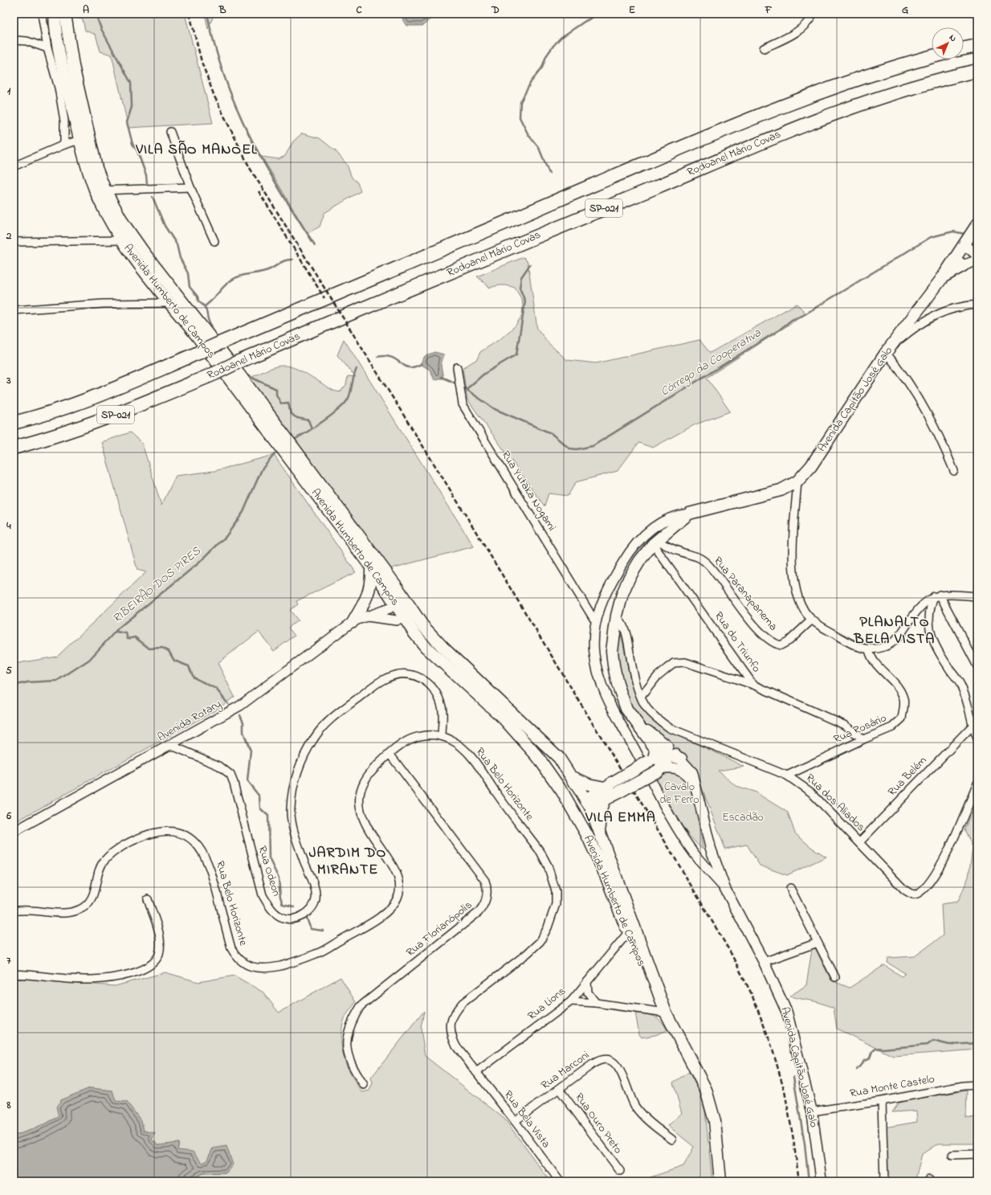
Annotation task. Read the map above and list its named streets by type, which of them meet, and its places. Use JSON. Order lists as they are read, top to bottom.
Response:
{
  "streets": {
    "highway": ["Rodoanel Mário Covas", "SP-021"],
    "main road": ["Avenida Humberto de Campos", "Avenida Capitão José Galo"],
    "street": [
      "Rua Yutaka Nogami",
      "Rua Paranapanema",
      "Rua do Triunfo",
      "Avenida Rotary",
      "Rua Rosário",
      "Rua Belém",
      "Rua Belo Horizonte",
      "Rua dos Aliados",
      "Rua Odeon",
      "Rua Florianópolis",
      "Rua Lions",
      "Rua Marconi",
      "Rua Monte Castelo",
      "Rua Bela Vista",
      "Rua Ouro Preto"
    ]
  },
  "crossings": [
    ["Avenida Humberto de Campos", "Avenida Rotary"],
    ["Avenida Humberto de Campos", "Rua Lions"],
    ["Avenida Capitão José Galo", "Rua Yutaka Nogami"],
    ["Avenida Capitão José Galo", "Rua Paranapanema"],
    ["Avenida Capitão José Galo", "Rua do Triunfo"],
    ["Avenida Capitão José Galo", "Rua dos Aliados"],
    ["Avenida Capitão José Galo", "Rua Monte Castelo"],
    ["Rua Paranapanema", "Rua do Triunfo"],
    ["Rua do Triunfo", "Rua Rosário"],
    ["Avenida Rotary", "Rua Odeon"],
    ["Rua Rosário", "Rua dos Aliados"],
    ["Rua Belém", "Rua dos Aliados"],
    ["Rua Belo Horizonte", "Rua Odeon"],
    ["Rua Belo Horizonte", "Rua Florianópolis"],
    ["Rua Belo Horizonte", "Rua Lions"],
    ["Rua Belo Horizonte", "Rua Bela Vista"],
    ["Rua Lions", "Rua Bela Vista"],
    ["Rua Marconi", "Rua Bela Vista"],
    ["Rua Marconi", "Rua Ouro Preto"]
  ],
  "districts": [
    "VILA SÃO MANOEL",
    "PLANALTO BELA VISTA",
    "VILA EMMA",
    "JARDIM DO MIRANTE"
  ],
  "water": ["Córrego da Cooperativa", "RIBEIRÃO DOS PIRES"],
  "parks": ["Cavalo de Ferro", "Escadão"],
  "north": "top right",
  "grid": {
    "columns": [
      "A",
      "B",
      "C",
      "D",
      "E",
      "F",
      "G"
    ],
    "rows": [
      "1",
      "2",
      "3",
      "4",
      "5",
      "6",
      "7",
      "8"
    ]
  }
}
